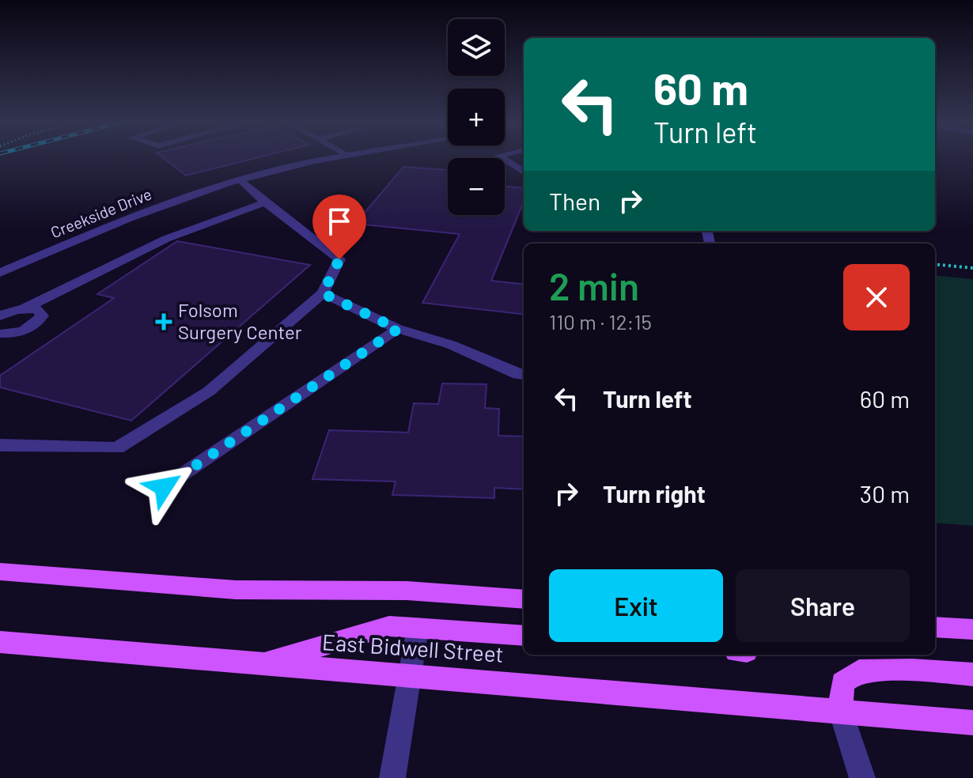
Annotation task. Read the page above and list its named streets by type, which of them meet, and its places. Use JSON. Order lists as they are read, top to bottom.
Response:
{
  "streets": {
    "main road": ["East Bidwell Street"],
    "street": ["Creekside Drive"]
  },
  "places": {
    "health": ["Folsom Surgery Center"]
  },
  "page": {
    "map_buttons": ["+", "−"],
    "turn": ["60 m", "Turn left"],
    "then": "Then",
    "heading": ["2 min", "110 m · 12:15"],
    "list": [
      {
        "name": "Turn left",
        "value": "60 m"
      },
      {
        "name": "Turn right",
        "value": "30 m"
      }
    ],
    "buttons": ["Exit", "Share"]
  }
}
